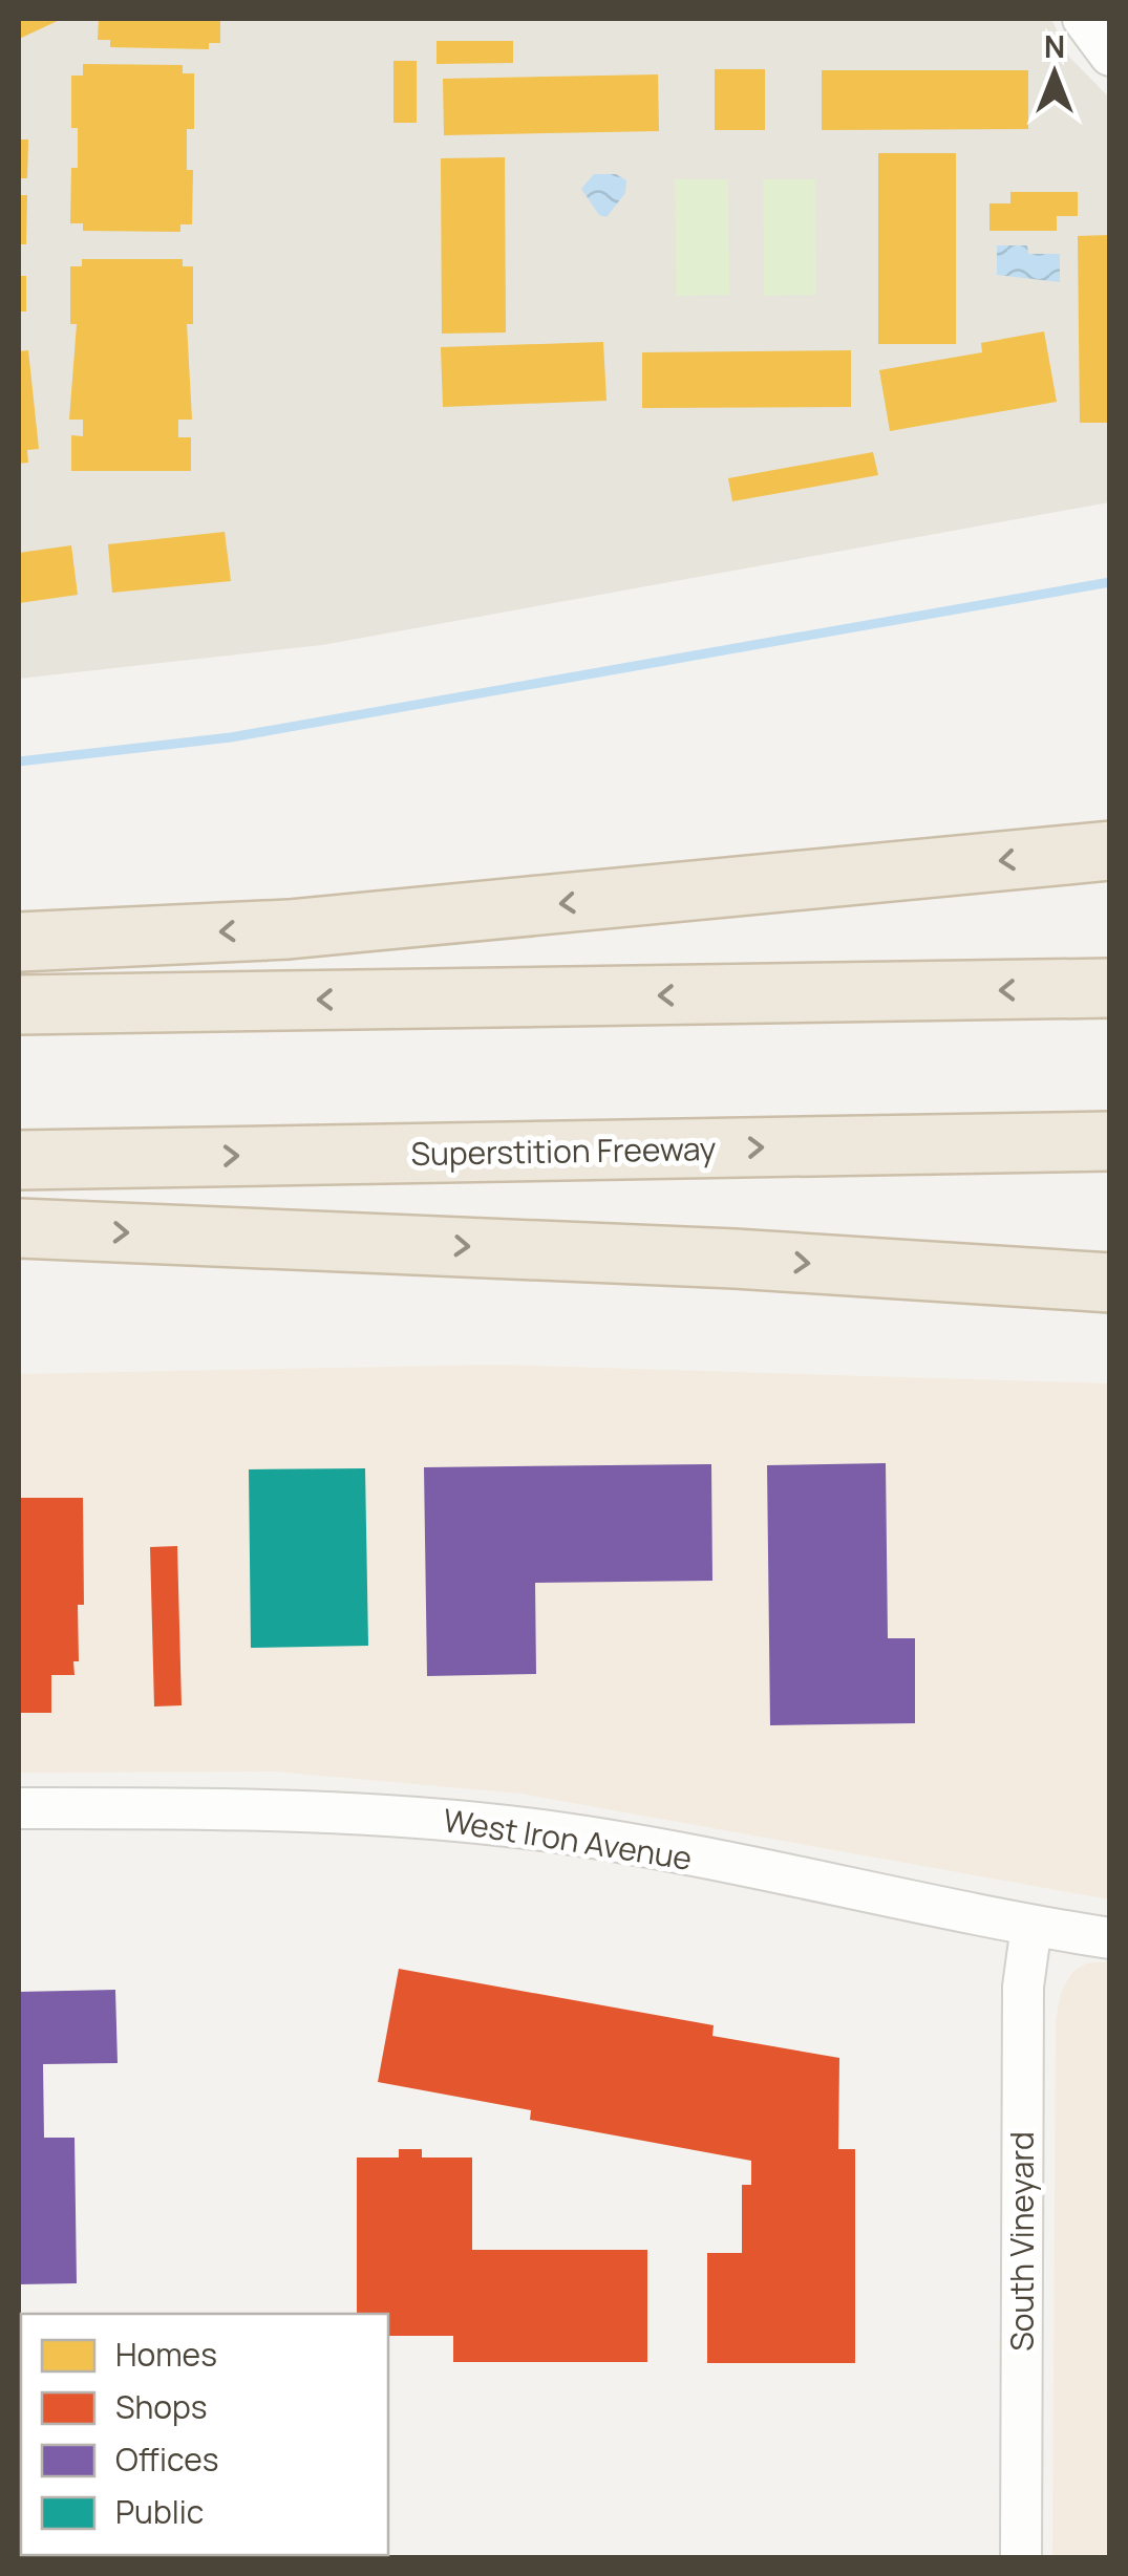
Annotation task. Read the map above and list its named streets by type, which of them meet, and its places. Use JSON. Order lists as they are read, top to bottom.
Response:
{
  "streets": {
    "highway": ["Superstition Freeway"],
    "street": ["West Iron Avenue", "South Vineyard"]
  },
  "crossings": [
    ["West Iron Avenue", "South Vineyard"]
  ],
  "legend": [
    "Homes",
    "Shops",
    "Offices",
    "Public"
  ],
  "north": "top"
}
